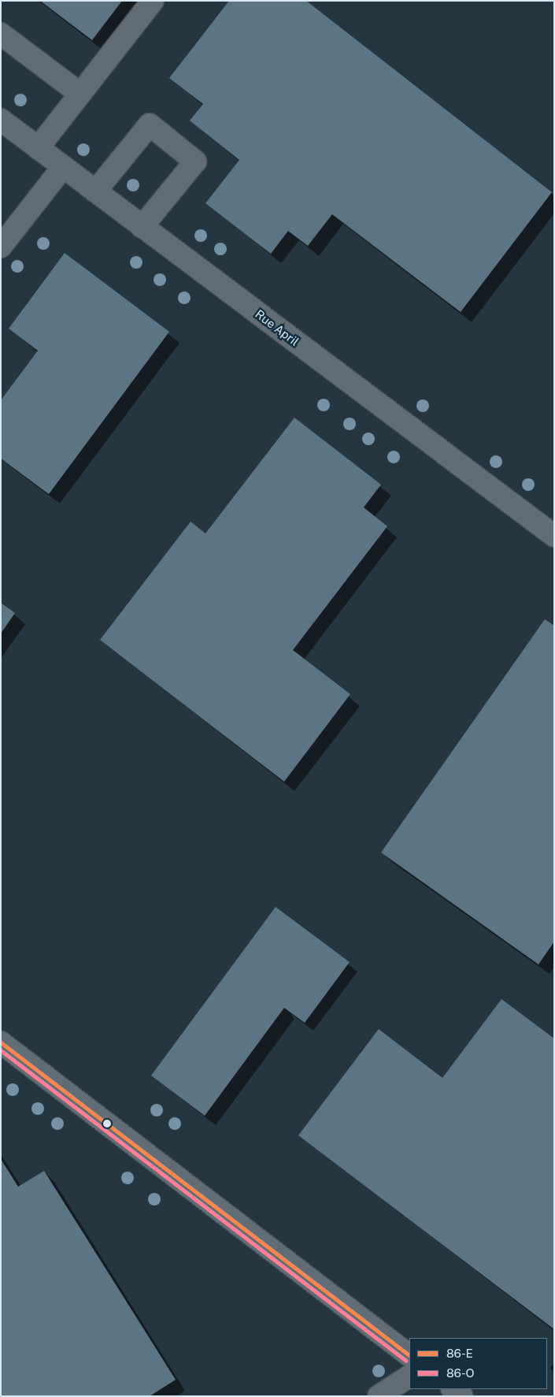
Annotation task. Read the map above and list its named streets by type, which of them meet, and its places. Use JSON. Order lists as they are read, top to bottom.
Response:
{
  "streets": {
    "street": ["Rue April"]
  },
  "lines": ["transit line 86-E", "transit line 86-O"],
  "legend": ["86-E", "86-O"]
}
